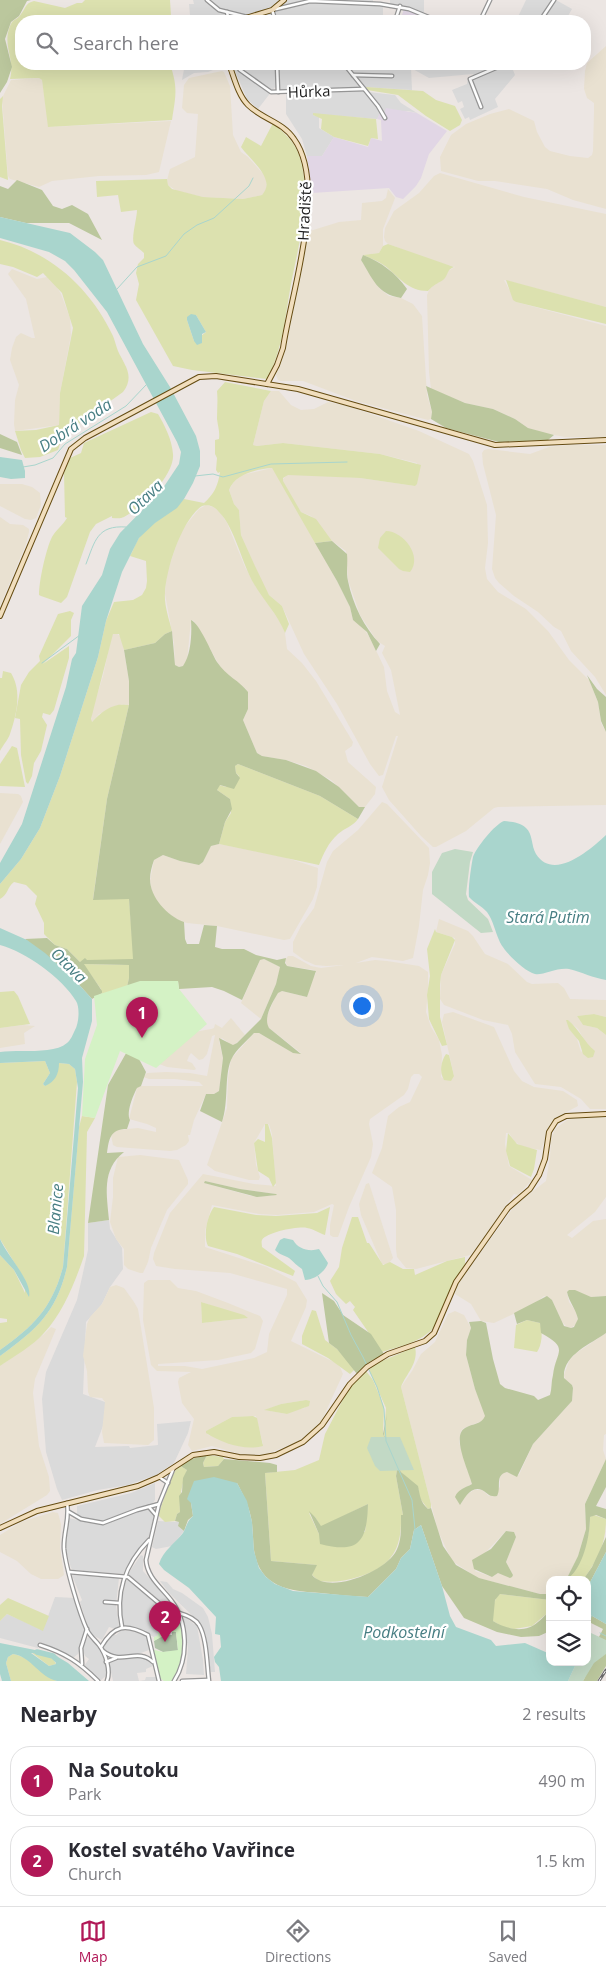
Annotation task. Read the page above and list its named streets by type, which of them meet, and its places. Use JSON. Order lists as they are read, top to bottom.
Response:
{
  "streets": {
    "street": ["Hůrka", "Hradiště"]
  },
  "water": [
    "Dobrá voda",
    "Otava",
    "Stará Putim",
    "Blanice",
    "Podkostelní"
  ],
  "page": {
    "search": "Search here",
    "pins": ["1", "2"],
    "heading": ["Nearby", "2 results"],
    "list": [
      {
        "mark": "1",
        "name": "Na Soutoku",
        "note": "Park",
        "value": "490 m"
      },
      {
        "mark": "2",
        "name": "Kostel svatého Vavřince",
        "note": "Church",
        "value": "1.5 km"
      }
    ],
    "nav": ["Map", "Directions", "Saved"]
  }
}
